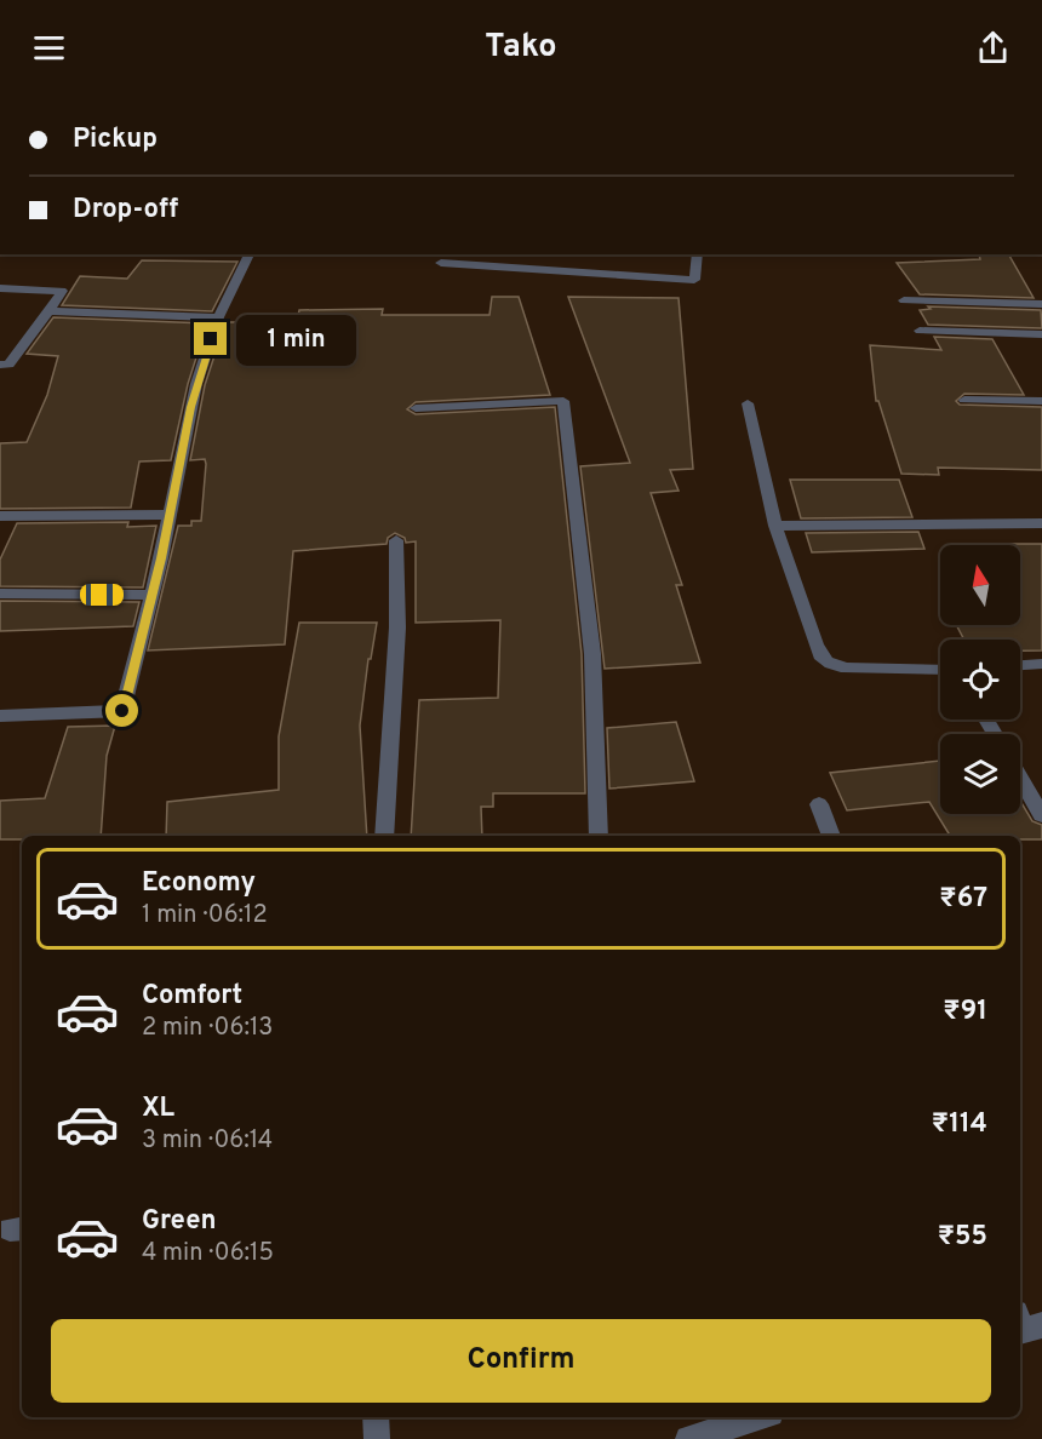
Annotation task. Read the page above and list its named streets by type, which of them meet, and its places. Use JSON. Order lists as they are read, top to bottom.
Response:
{
  "north": "top",
  "page": {
    "header": "Tako",
    "banner": ["Pickup", "Drop-off"],
    "bubble": "1 min",
    "list": [
      {
        "name": "Economy",
        "note": "1 min · 06:12",
        "value": "₹67"
      },
      {
        "name": "Comfort",
        "note": "2 min · 06:13",
        "value": "₹91"
      },
      {
        "name": "XL",
        "note": "3 min · 06:14",
        "value": "₹114"
      },
      {
        "name": "Green",
        "note": "4 min · 06:15",
        "value": "₹55"
      }
    ],
    "buttons": "Confirm"
  }
}
